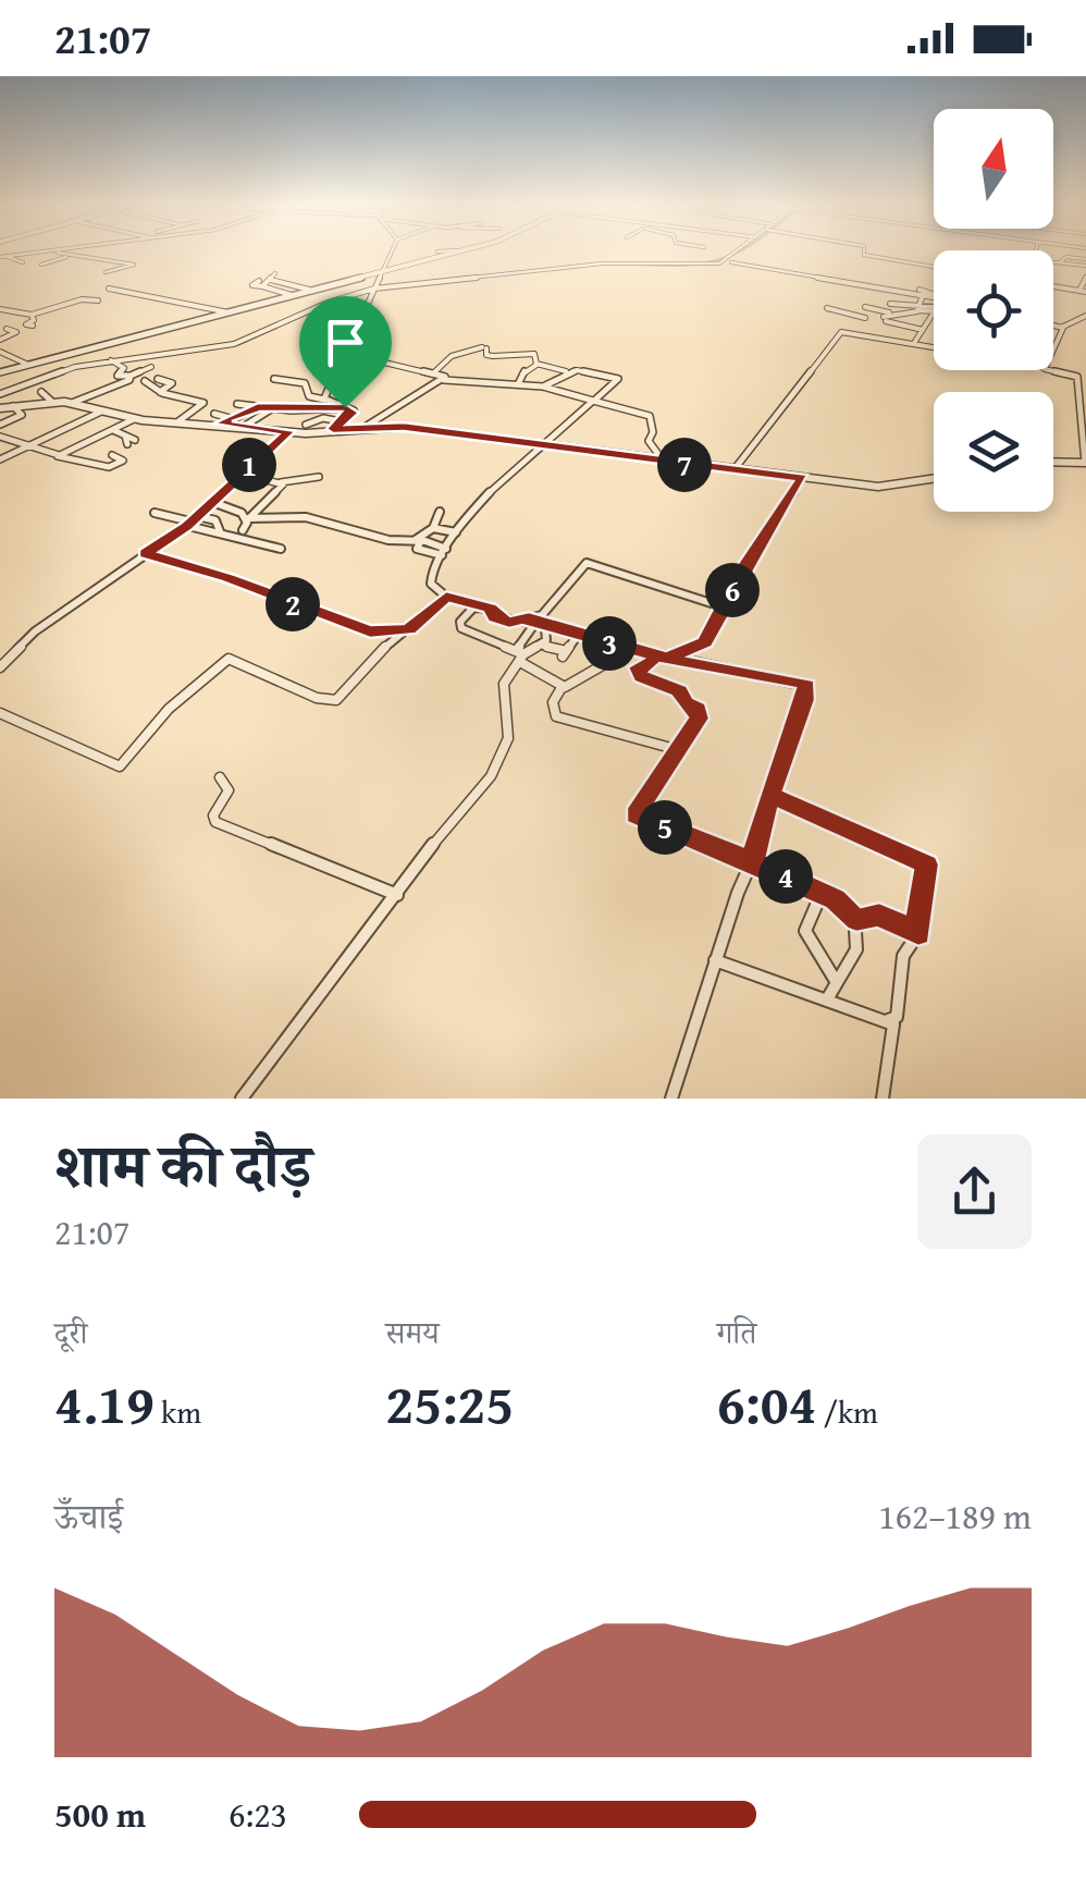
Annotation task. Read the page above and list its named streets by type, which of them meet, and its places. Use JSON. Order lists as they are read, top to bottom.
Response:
{
  "north": "top",
  "page": {
    "status": "21:07",
    "pins": [
      "1",
      "7",
      "6",
      "2",
      "3",
      "5",
      "4"
    ],
    "heading": ["शाम की दौड़", "21:07"],
    "stats": [
      ["दूरी", "4.19 km"],
      ["समय", "25:25"],
      ["गति", "6:04 /km"]
    ],
    "chart": ["ऊँचाई", "162–189 m"],
    "list": [
      {
        "name": "500 m",
        "note": "6:23"
      }
    ]
  }
}
